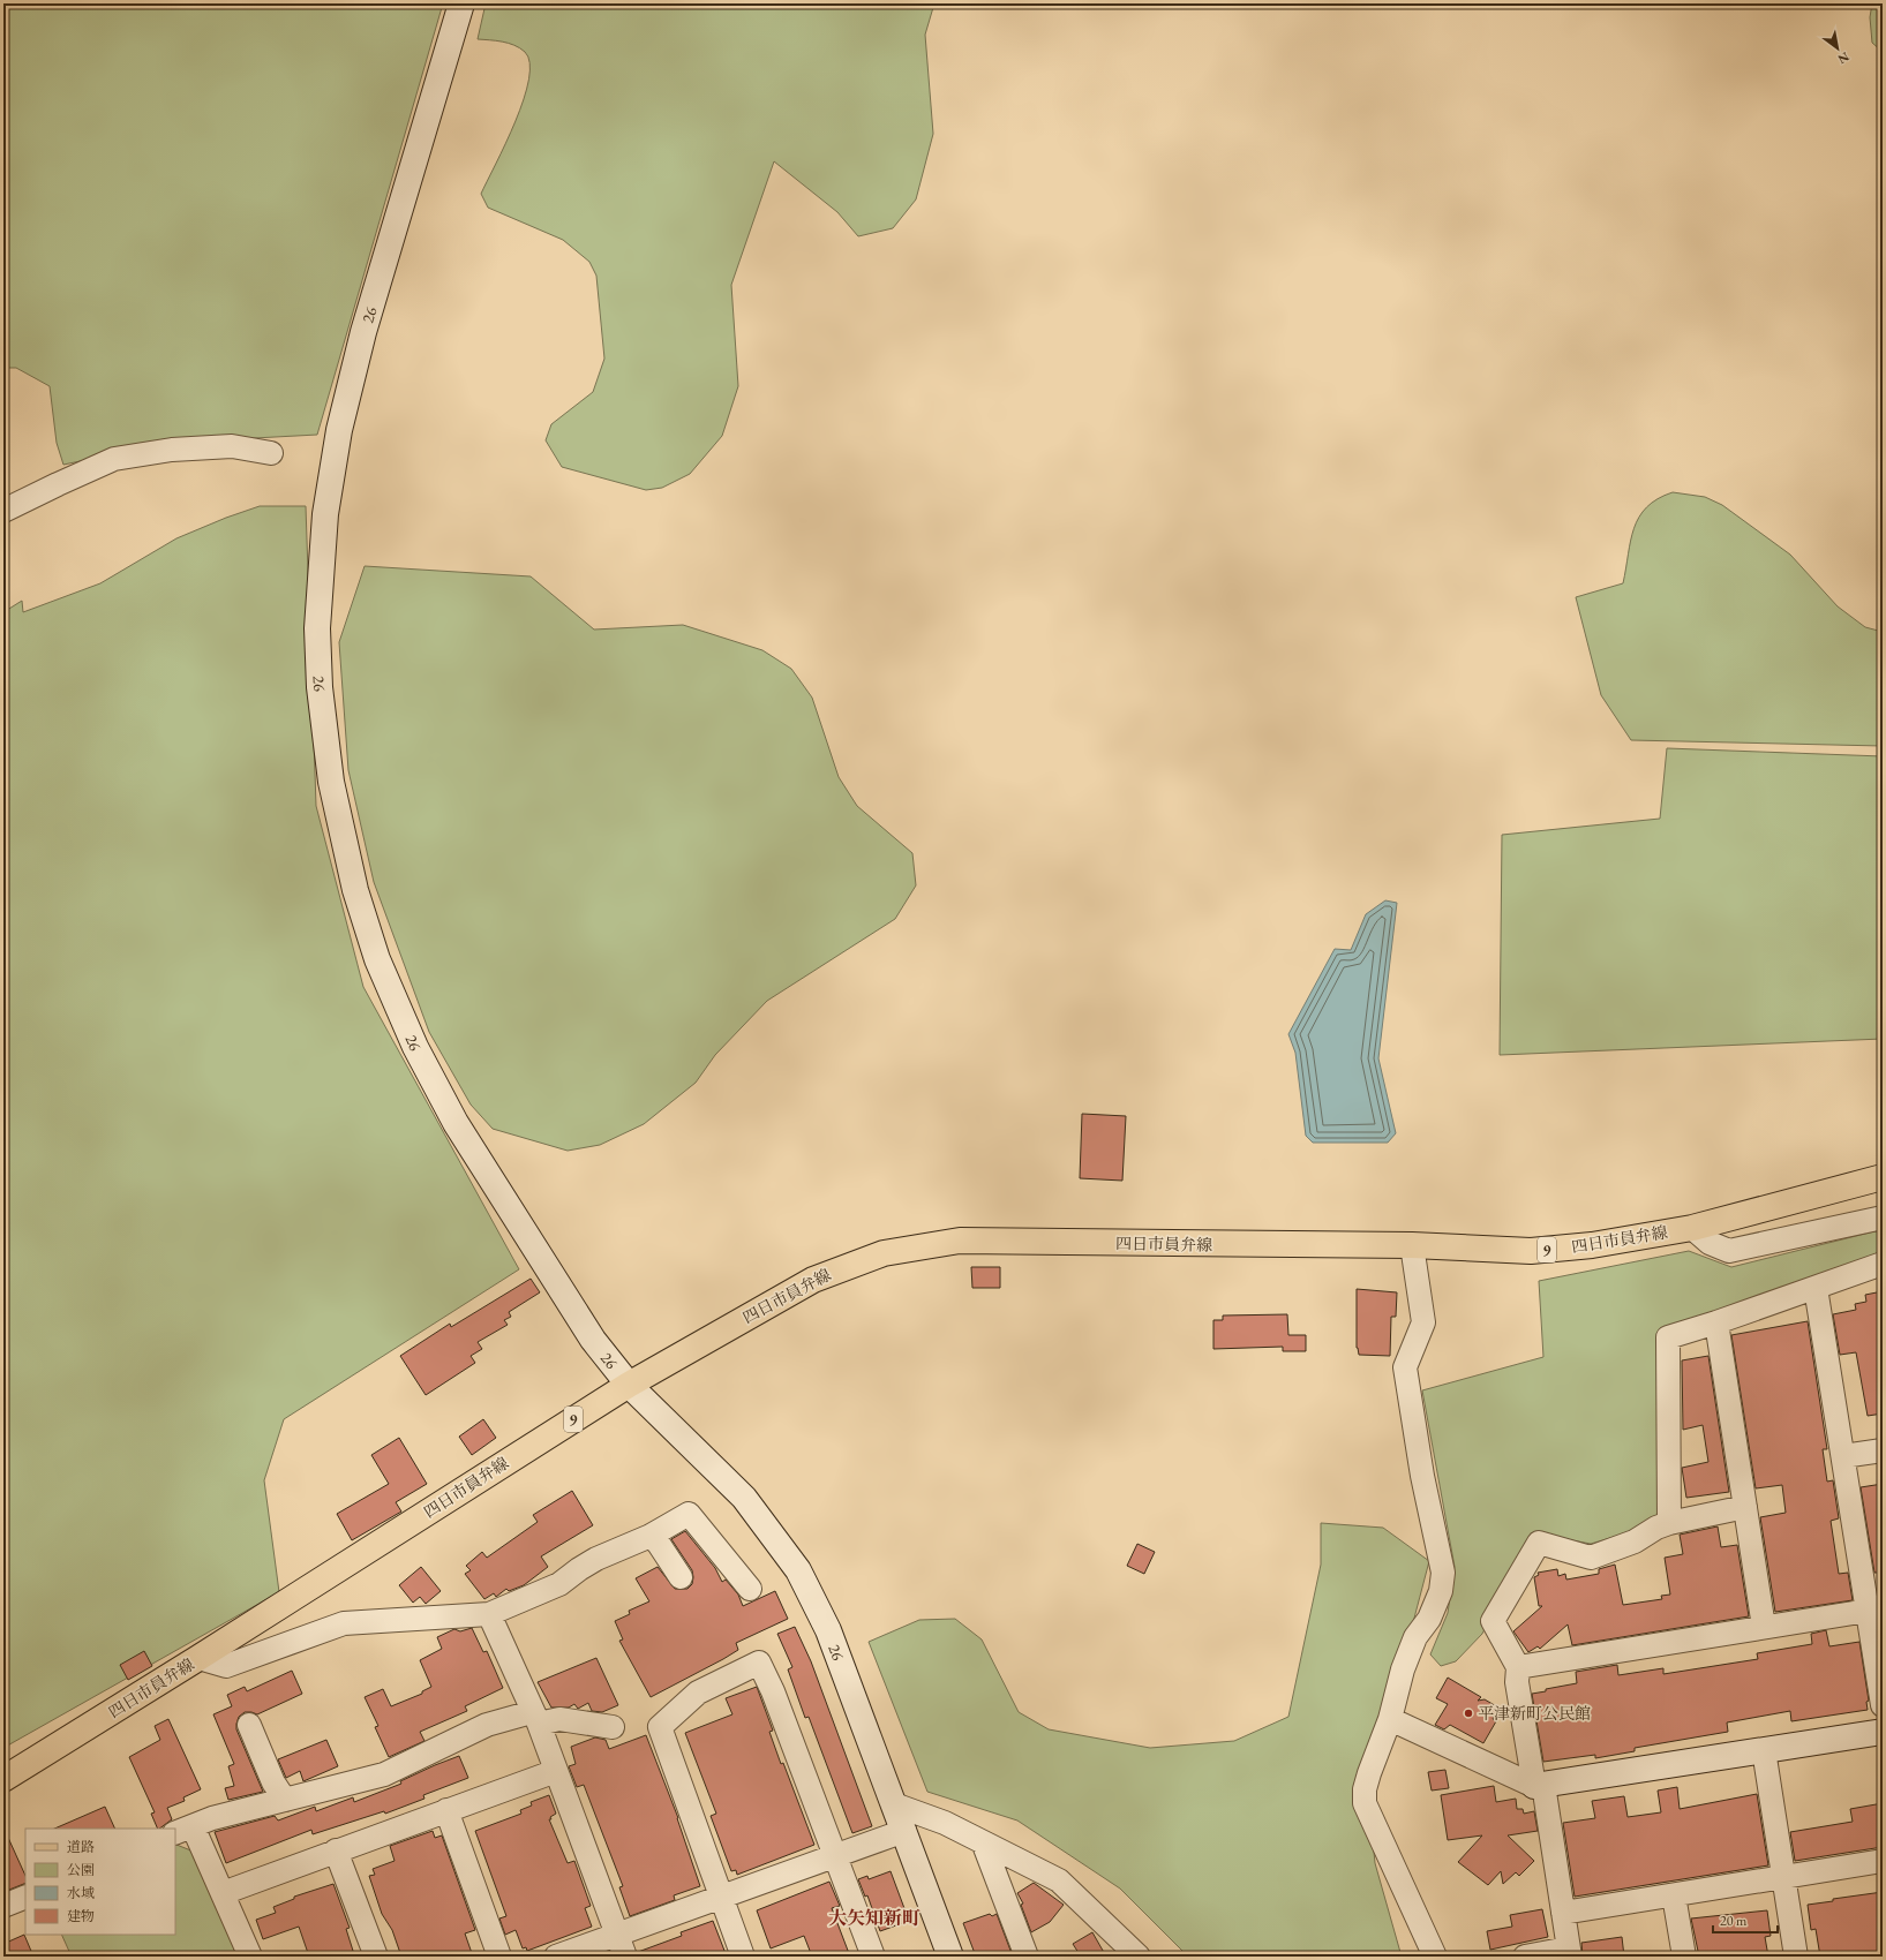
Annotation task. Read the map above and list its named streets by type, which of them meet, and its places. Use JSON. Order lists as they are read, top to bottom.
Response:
{
  "streets": {
    "main road": ["四日市員弁線", "9"],
    "street": ["26"]
  },
  "crossings": [
    ["26", "四日市員弁線"]
  ],
  "districts": ["大矢知新町"],
  "places": ["平津新町公民館"],
  "legend": [
    "道路",
    "公園",
    "水域",
    "建物"
  ],
  "scale_bar": "20 m",
  "north": "bottom right"
}
